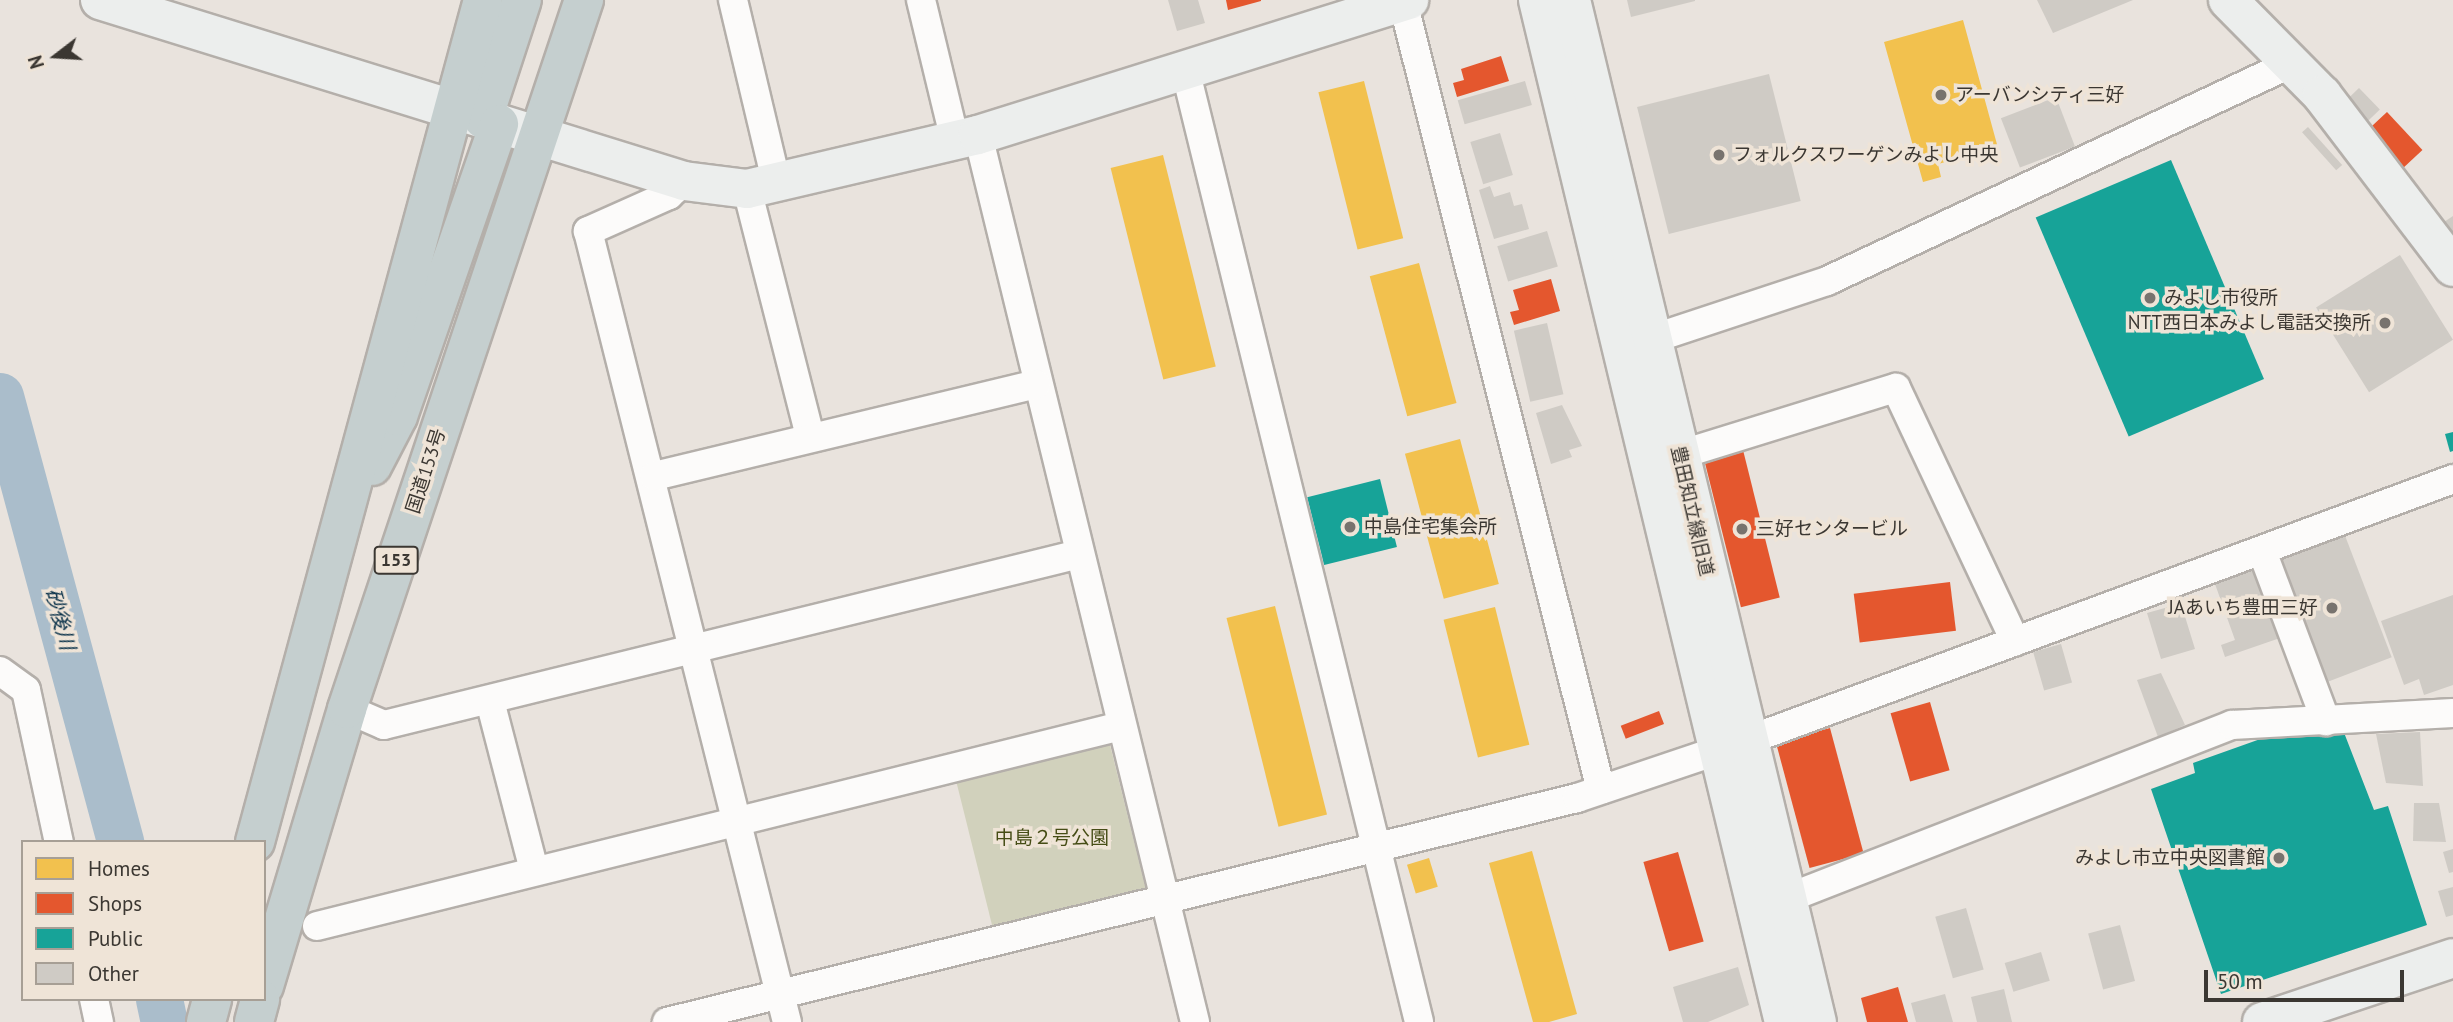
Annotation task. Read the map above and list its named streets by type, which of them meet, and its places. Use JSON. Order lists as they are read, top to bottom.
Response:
{
  "streets": {
    "highway": ["国道153号", "153"],
    "street": ["豊田知立線旧道"]
  },
  "water": ["砂後川"],
  "parks": ["中島２号公園"],
  "places": [
    "アーバンシティ三好",
    "フォルクスワーゲンみよし中央",
    "みよし市役所",
    "NTT西日本みよし電話交換所",
    "中島住宅集会所",
    "三好センタービル",
    "JAあいち豊田三好",
    "みよし市立中央図書館"
  ],
  "legend": [
    "Homes",
    "Shops",
    "Public",
    "Other"
  ],
  "scale_bar": "50 m",
  "north": "left"
}
